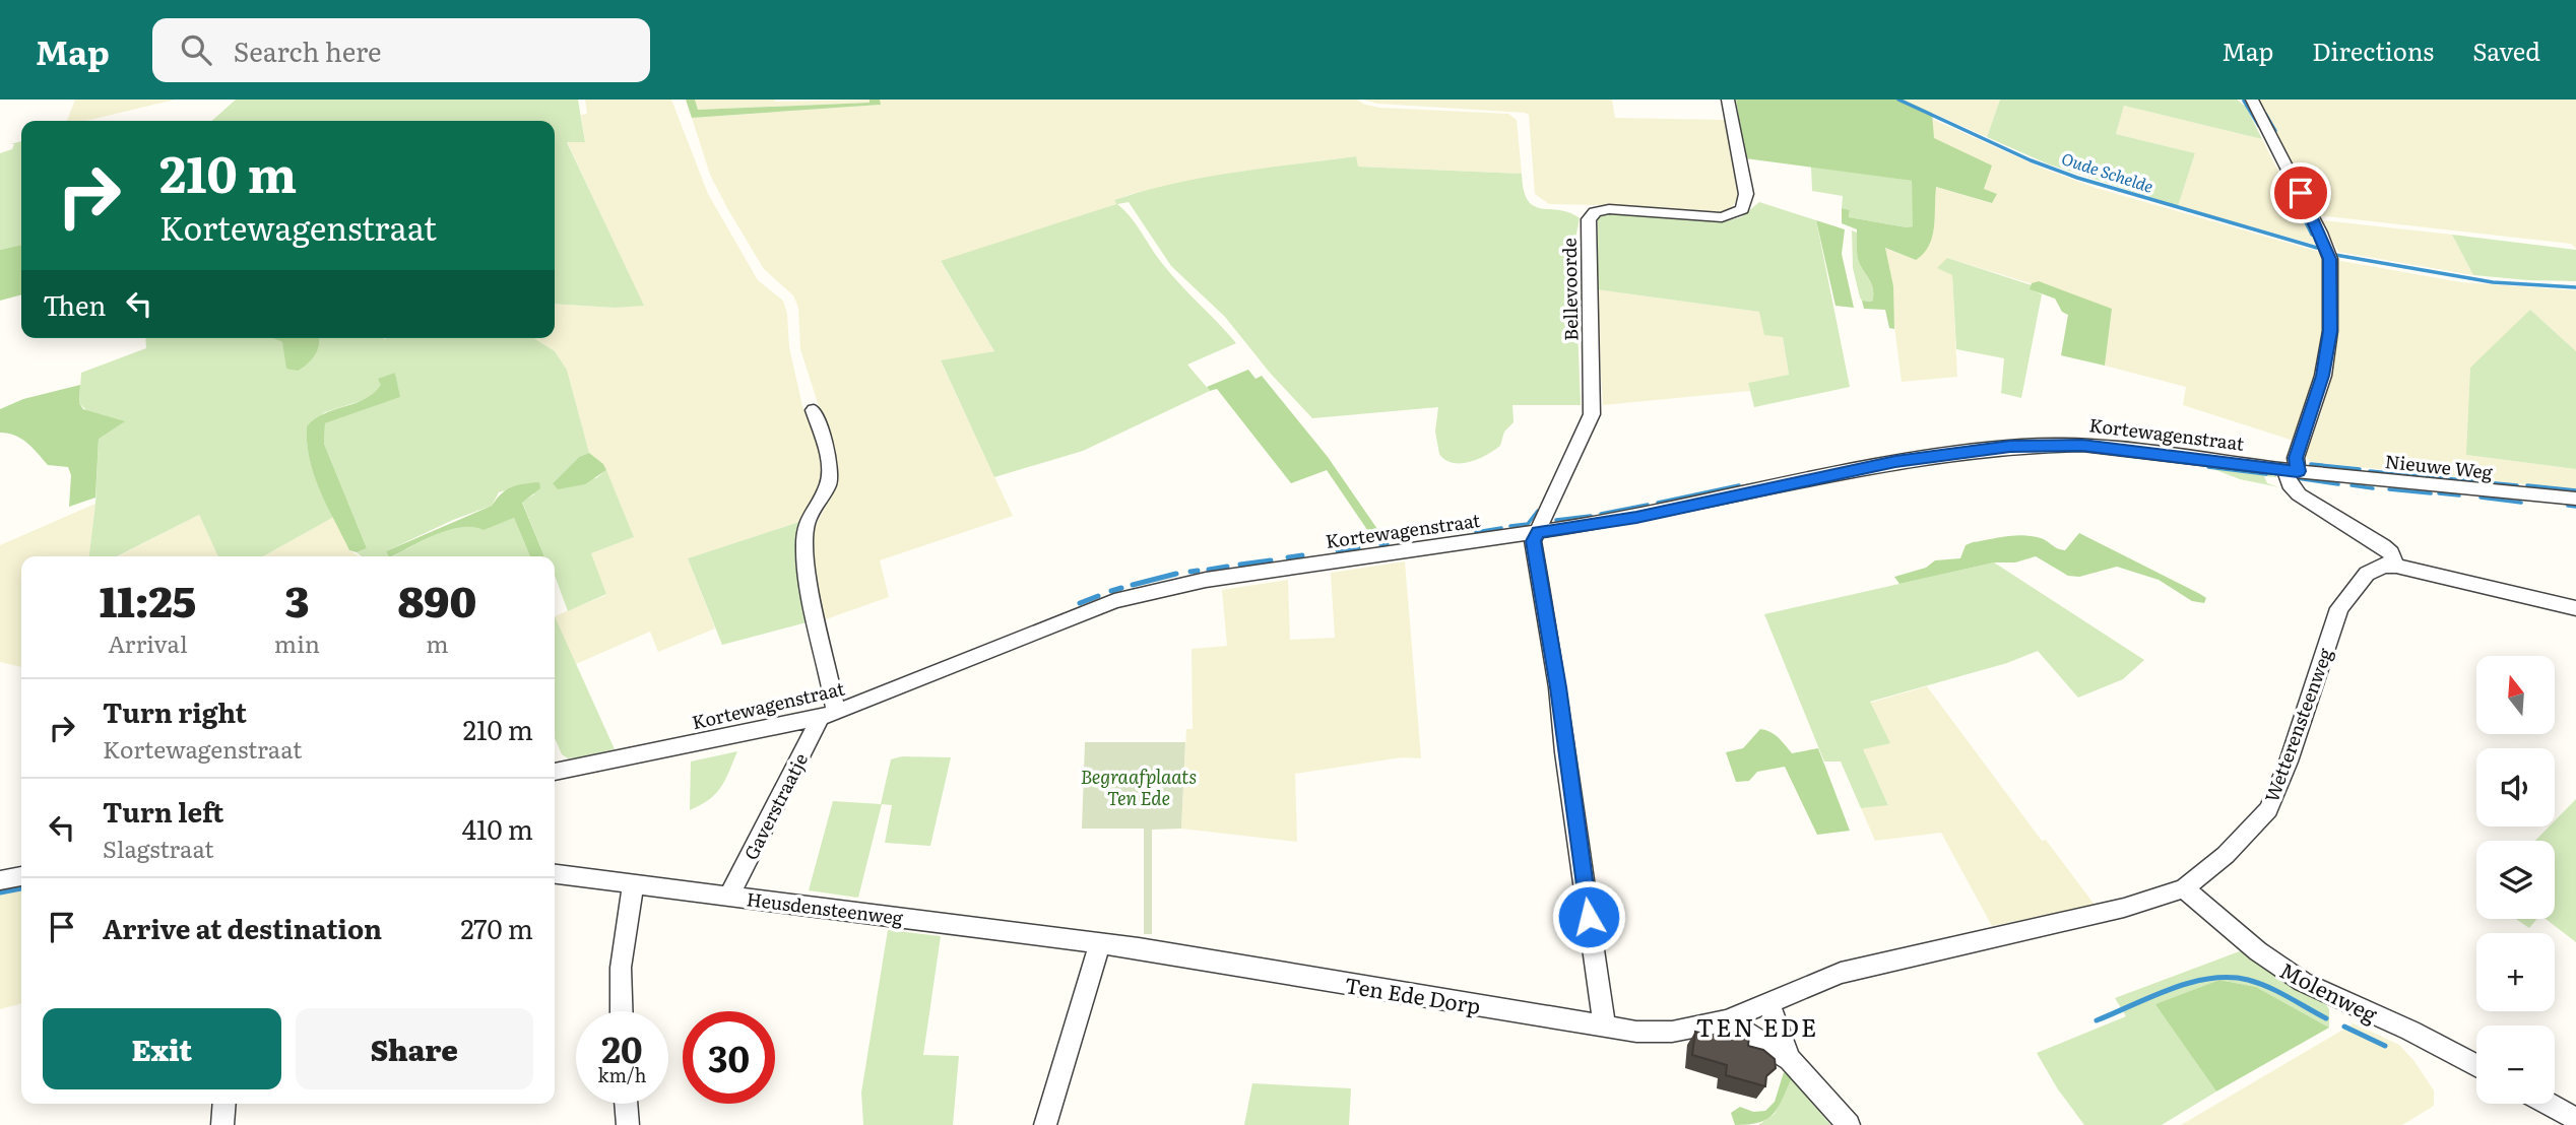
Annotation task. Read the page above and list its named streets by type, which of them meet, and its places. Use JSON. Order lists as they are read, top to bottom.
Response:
{
  "streets": {
    "street": [
      "Bellevoorde",
      "Kortewagenstraat",
      "Nieuwe Weg",
      "Wetterensteenweg",
      "Gaverstraatje",
      "Heusdensteenweg",
      "Molenweg",
      "Ten Ede Dorp"
    ]
  },
  "crossings": [
    ["Bellevoorde", "Kortewagenstraat"],
    ["Kortewagenstraat", "Nieuwe Weg"],
    ["Kortewagenstraat", "Gaverstraatje"],
    ["Wetterensteenweg", "Molenweg"],
    ["Wetterensteenweg", "Ten Ede Dorp"],
    ["Gaverstraatje", "Heusdensteenweg"],
    ["Heusdensteenweg", "Ten Ede Dorp"]
  ],
  "districts": ["TEN EDE"],
  "water": ["Oude Schelde"],
  "parks": ["Begraafplaats Ten Ede"],
  "north": "top",
  "page": {
    "header": "Map",
    "search": "Search here",
    "nav": ["Map", "Directions", "Saved"],
    "turn": ["210 m", "Kortewagenstraat"],
    "then": "Then",
    "eta": [
      "11:25",
      "Arrival",
      "3",
      "min",
      "890",
      "m"
    ],
    "map_buttons": ["+", "−"],
    "list": [
      {
        "name": "Turn right",
        "note": "Kortewagenstraat",
        "value": "210 m"
      },
      {
        "name": "Turn left",
        "note": "Slagstraat",
        "value": "410 m"
      },
      {
        "name": "Arrive at destination",
        "value": "270 m"
      }
    ],
    "buttons": ["Exit", "Share"],
    "speed": "20 km/h",
    "limit": "30"
  }
}
